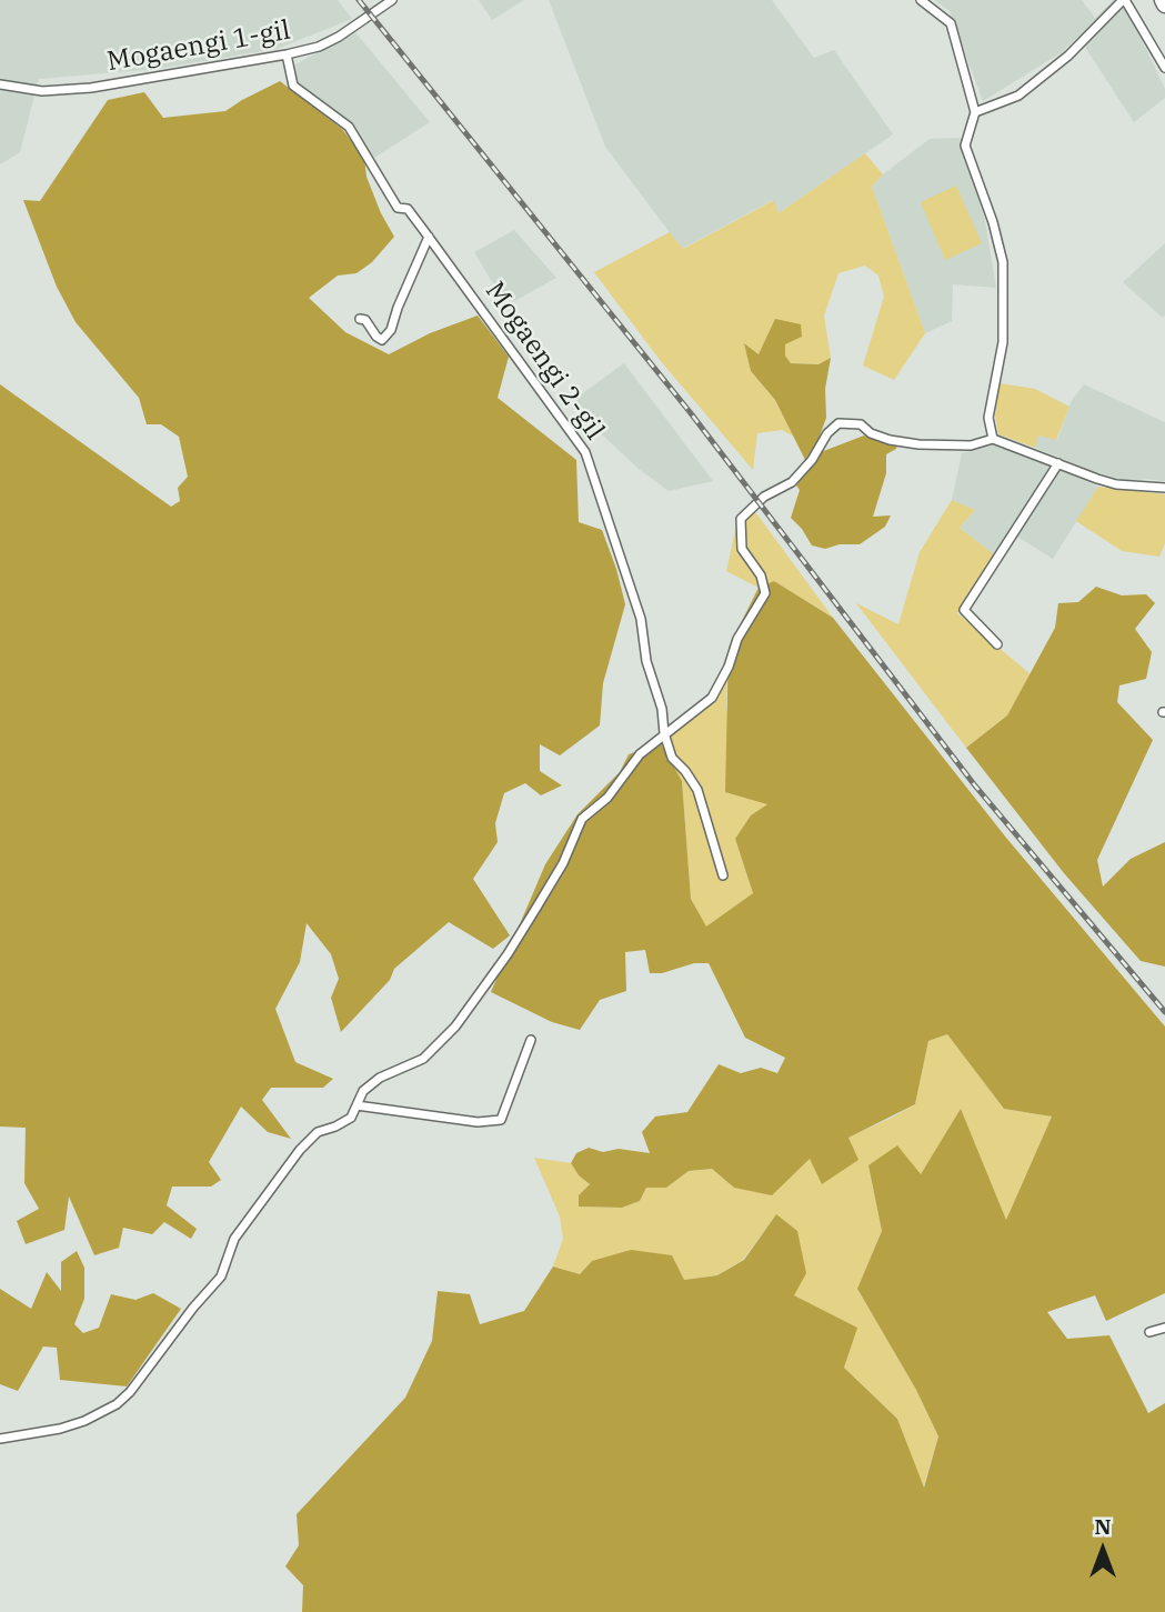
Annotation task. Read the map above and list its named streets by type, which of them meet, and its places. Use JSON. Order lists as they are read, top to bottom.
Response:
{
  "streets": {
    "street": ["Mogaengi 1-gil", "Mogaengi 2-gil"]
  },
  "crossings": [
    ["Mogaengi 1-gil", "Mogaengi 2-gil"]
  ],
  "north": "top"
}
